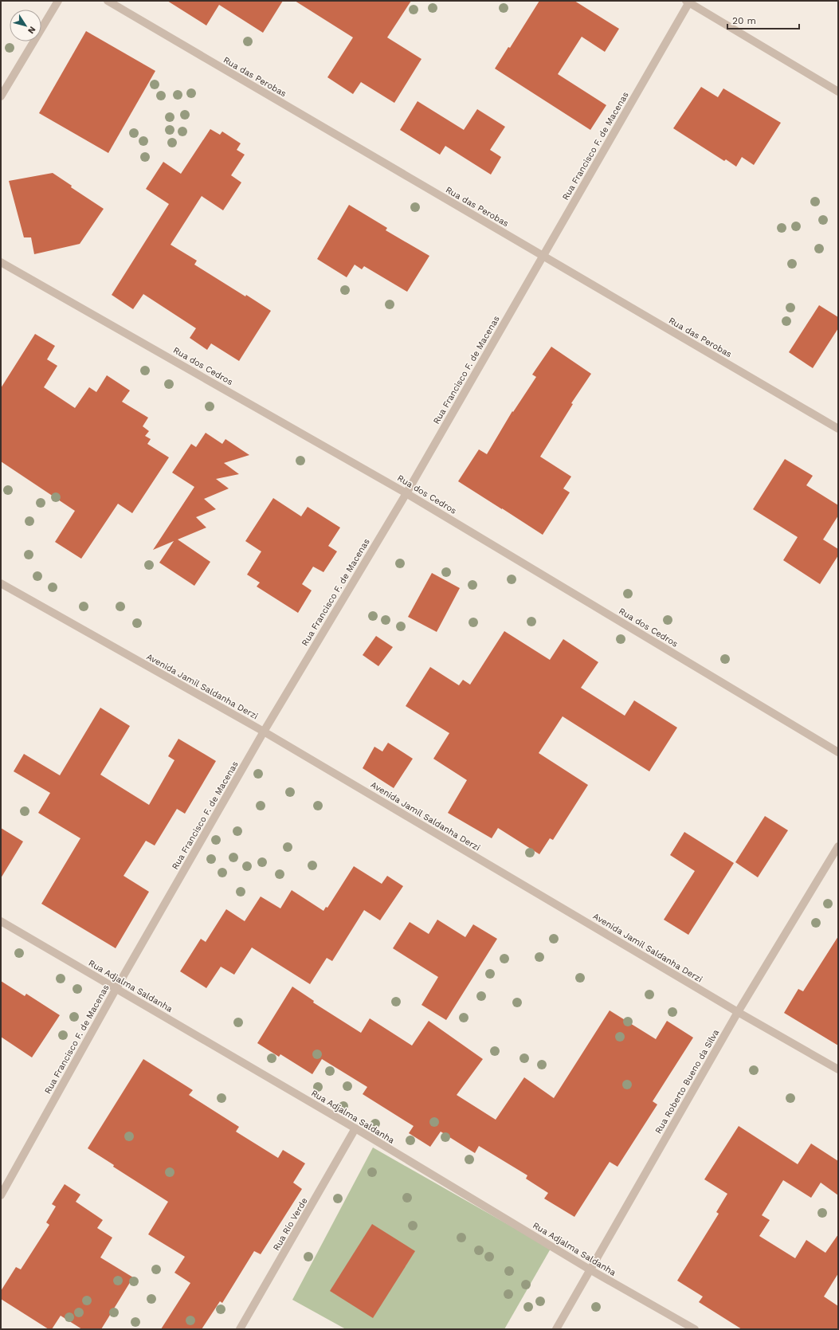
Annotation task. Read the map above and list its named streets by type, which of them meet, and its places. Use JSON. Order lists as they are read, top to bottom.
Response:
{
  "streets": {
    "street": [
      "Rua das Perobas",
      "Rua Francisco F. de Macenas",
      "Rua dos Cedros",
      "Avenida Jamil Saldanha Derzi",
      "Rua Adjalma Saldanha",
      "Rua Roberto Bueno da Silva",
      "Rua Río Verde"
    ]
  },
  "crossings": [
    ["Rua das Perobas", "Rua Francisco F. de Macenas"],
    ["Rua Francisco F. de Macenas", "Rua dos Cedros"],
    ["Rua Francisco F. de Macenas", "Avenida Jamil Saldanha Derzi"],
    ["Rua Francisco F. de Macenas", "Rua Adjalma Saldanha"],
    ["Avenida Jamil Saldanha Derzi", "Rua Roberto Bueno da Silva"],
    ["Rua Adjalma Saldanha", "Rua Roberto Bueno da Silva"],
    ["Rua Adjalma Saldanha", "Rua Río Verde"]
  ],
  "scale_bar": "20 m",
  "north": "bottom right"
}
